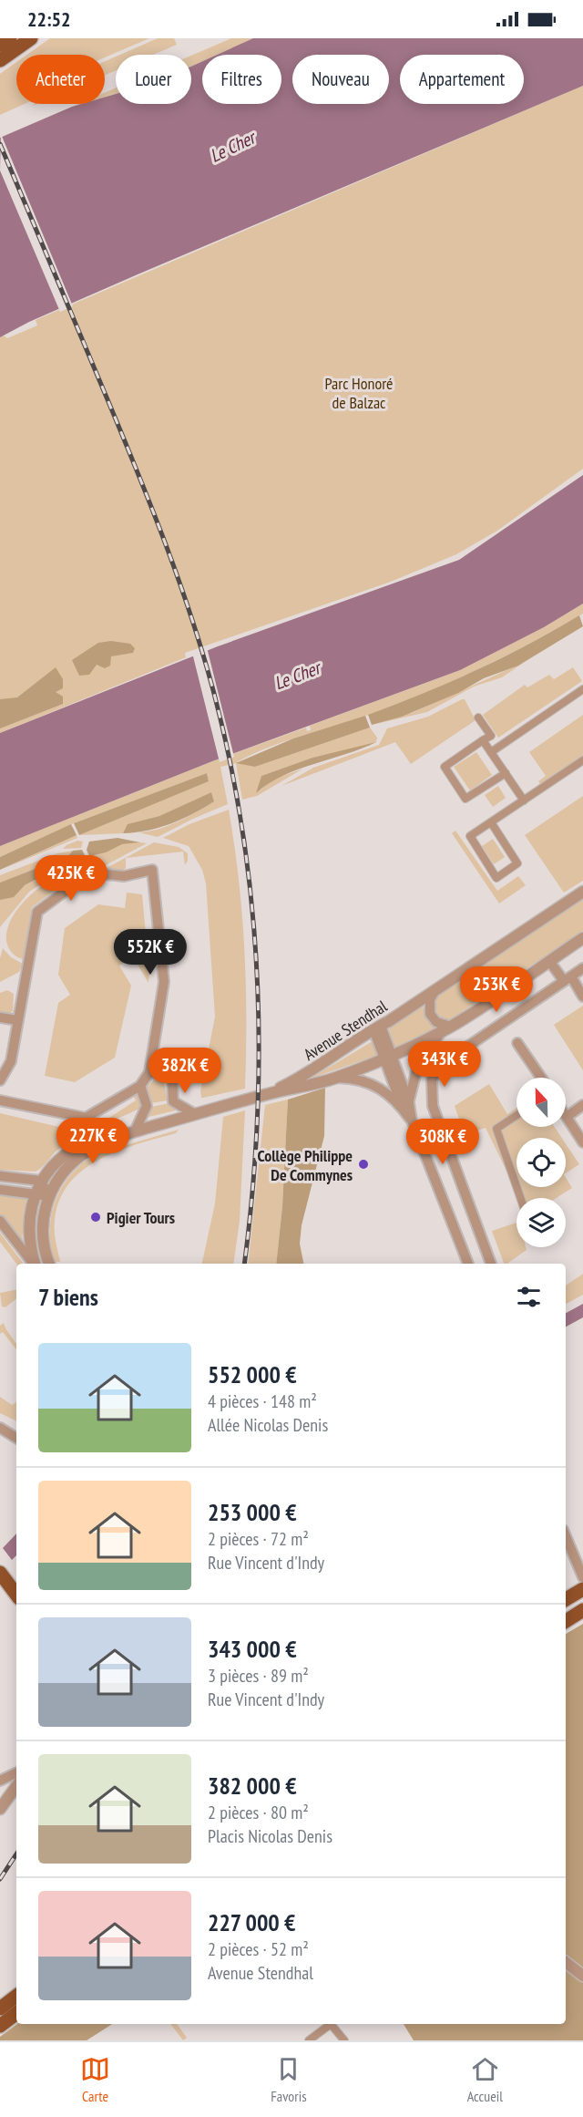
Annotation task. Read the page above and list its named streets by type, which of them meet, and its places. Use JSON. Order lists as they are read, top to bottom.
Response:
{
  "streets": {
    "street": ["Avenue Stendhal"]
  },
  "water": ["Le Cher"],
  "parks": ["Parc Honoré de Balzac"],
  "places": ["Collège Philippe De Commynes", "Pigier Tours"],
  "north": "top",
  "page": {
    "status": "22:52",
    "chip": [
      "Acheter",
      "Louer",
      "Filtres",
      "Nouveau",
      "Appartement"
    ],
    "price": [
      "425K €",
      "552K €",
      "253K €",
      "343K €",
      "382K €",
      "227K €",
      "308K €"
    ],
    "heading": "7 biens",
    "list": [
      {
        "name": "552 000 €",
        "note": "4 pièces · 148 m² · Allée Nicolas Denis"
      },
      {
        "name": "253 000 €",
        "note": "2 pièces · 72 m² · Rue Vincent d'Indy"
      },
      {
        "name": "343 000 €",
        "note": "3 pièces · 89 m² · Rue Vincent d'Indy"
      },
      {
        "name": "382 000 €",
        "note": "2 pièces · 80 m² · Placis Nicolas Denis"
      },
      {
        "name": "227 000 €",
        "note": "2 pièces · 52 m² · Avenue Stendhal"
      }
    ],
    "tabs": ["Carte", "Favoris", "Accueil"]
  }
}
